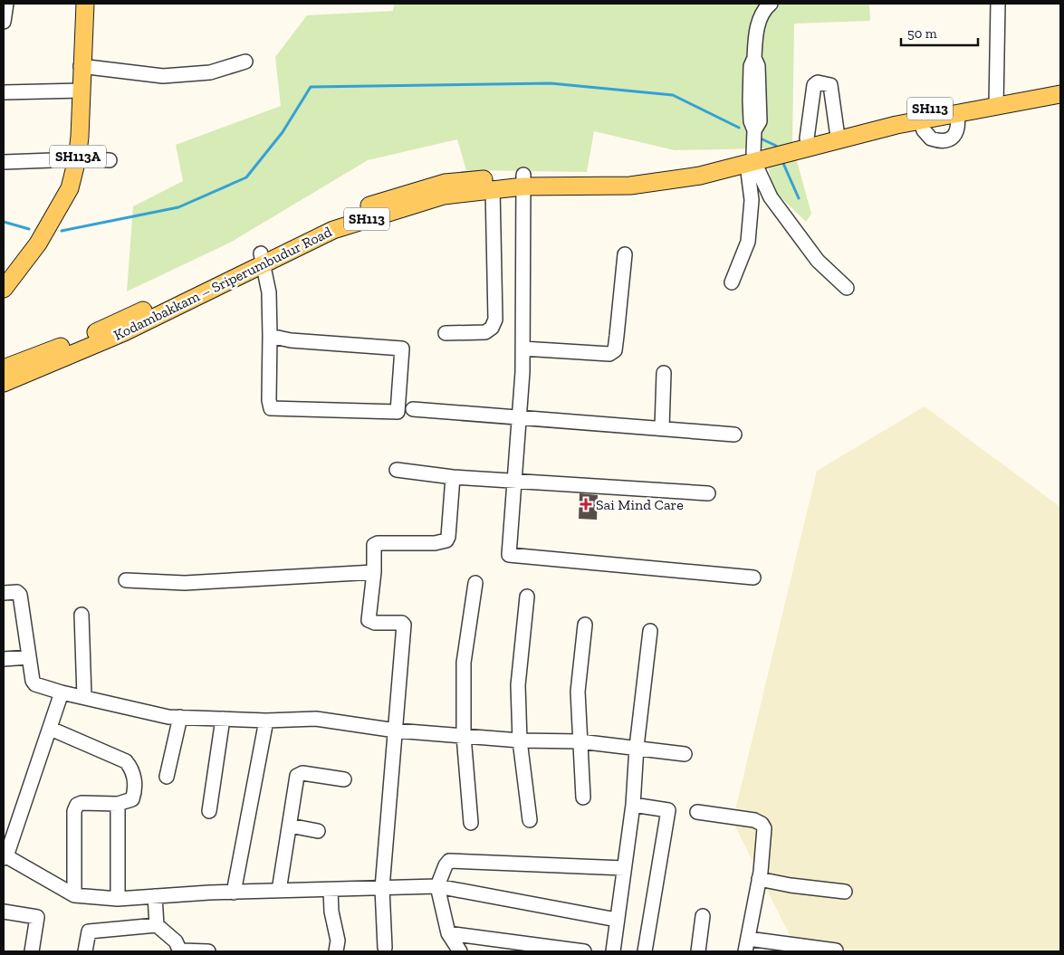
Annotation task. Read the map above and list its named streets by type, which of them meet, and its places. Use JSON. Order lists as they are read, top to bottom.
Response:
{
  "streets": {
    "main road": ["SH113", "SH113A", "Kodambakkam – Sriperumbudur Road"]
  },
  "places": {
    "health": ["Sai Mind Care"]
  },
  "scale_bar": "50 m"
}
